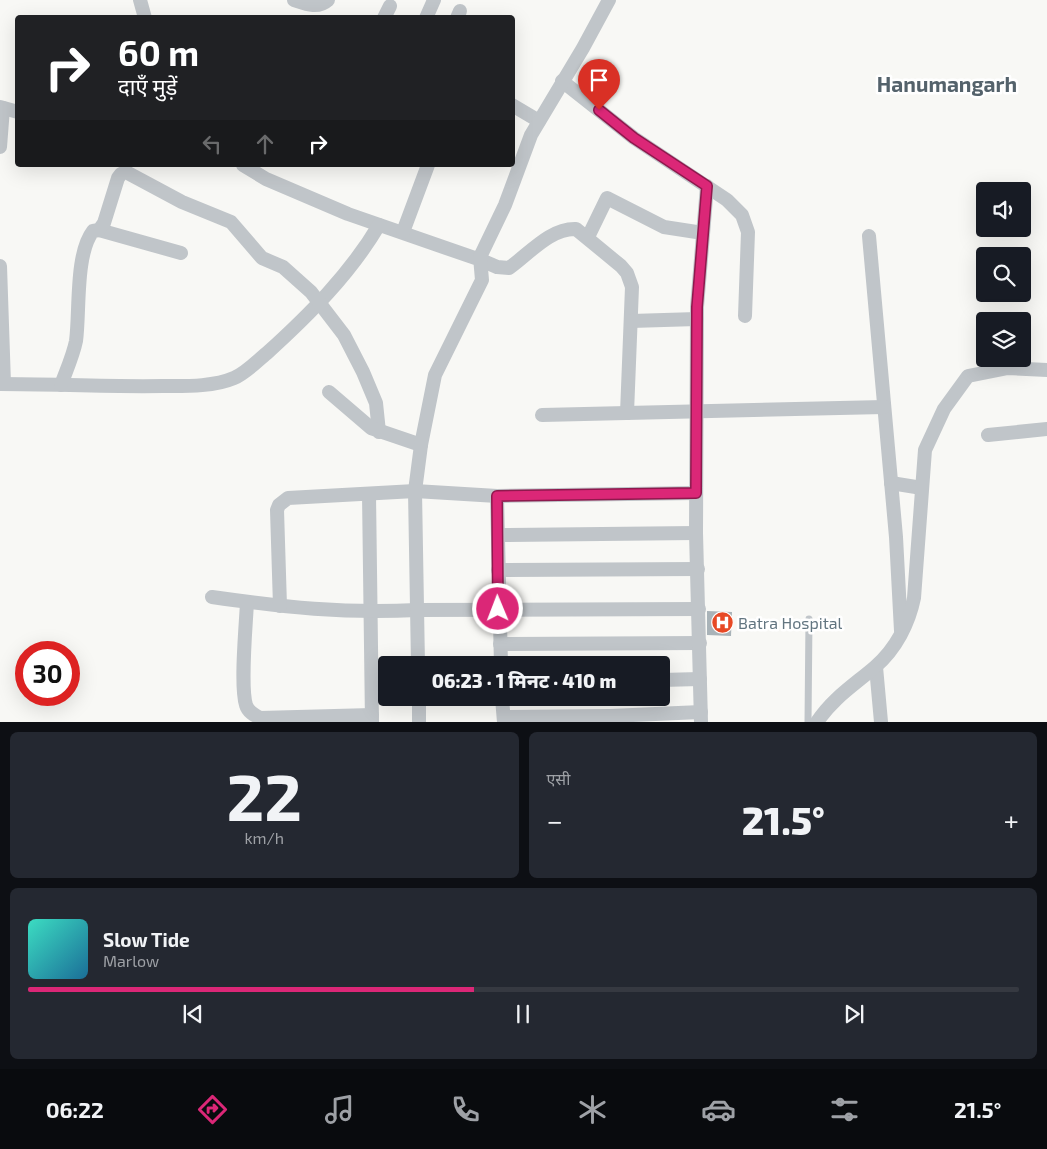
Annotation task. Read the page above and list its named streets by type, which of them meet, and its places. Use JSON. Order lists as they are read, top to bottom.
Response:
{
  "districts": ["Hanumangarh"],
  "places": {
    "hospital": ["Batra Hospital"]
  },
  "page": {
    "turn": ["60 m", "दाएँ मुड़ें"],
    "limit": "30",
    "trip": "06:23 · 1 मिनट · 410 m",
    "tile": [
      ["22", "km/h"],
      "एसी"
    ],
    "heat": ["−", "21.5°", "+"],
    "song": ["Slow Tide", "Marlow"],
    "tabs": ["06:22", "21.5°"]
  }
}
